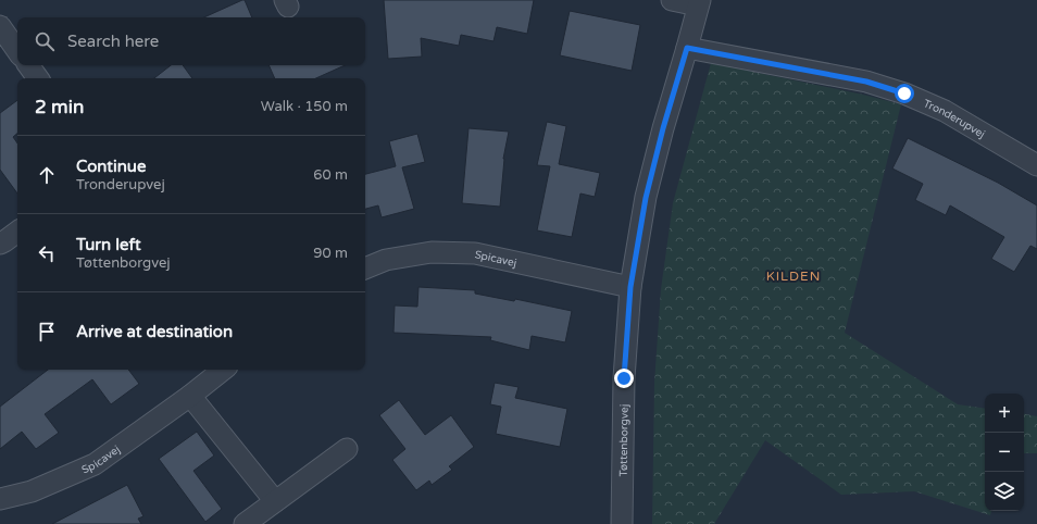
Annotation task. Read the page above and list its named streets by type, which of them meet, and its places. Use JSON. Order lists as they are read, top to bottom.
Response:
{
  "streets": {
    "street": ["Tronderupvej", "Spicavej", "Tøttenborgvej"]
  },
  "crossings": [
    ["Tronderupvej", "Tøttenborgvej"],
    ["Spicavej", "Tøttenborgvej"]
  ],
  "districts": ["KILDEN"],
  "page": {
    "search": "Search here",
    "heading": ["2 min", "Walk · 150 m"],
    "list": [
      ["Continue", "Tronderupvej", "60 m"],
      ["Turn left", "Tøttenborgvej", "90 m"],
      "Arrive at destination"
    ],
    "map_buttons": ["+", "−"]
  }
}
